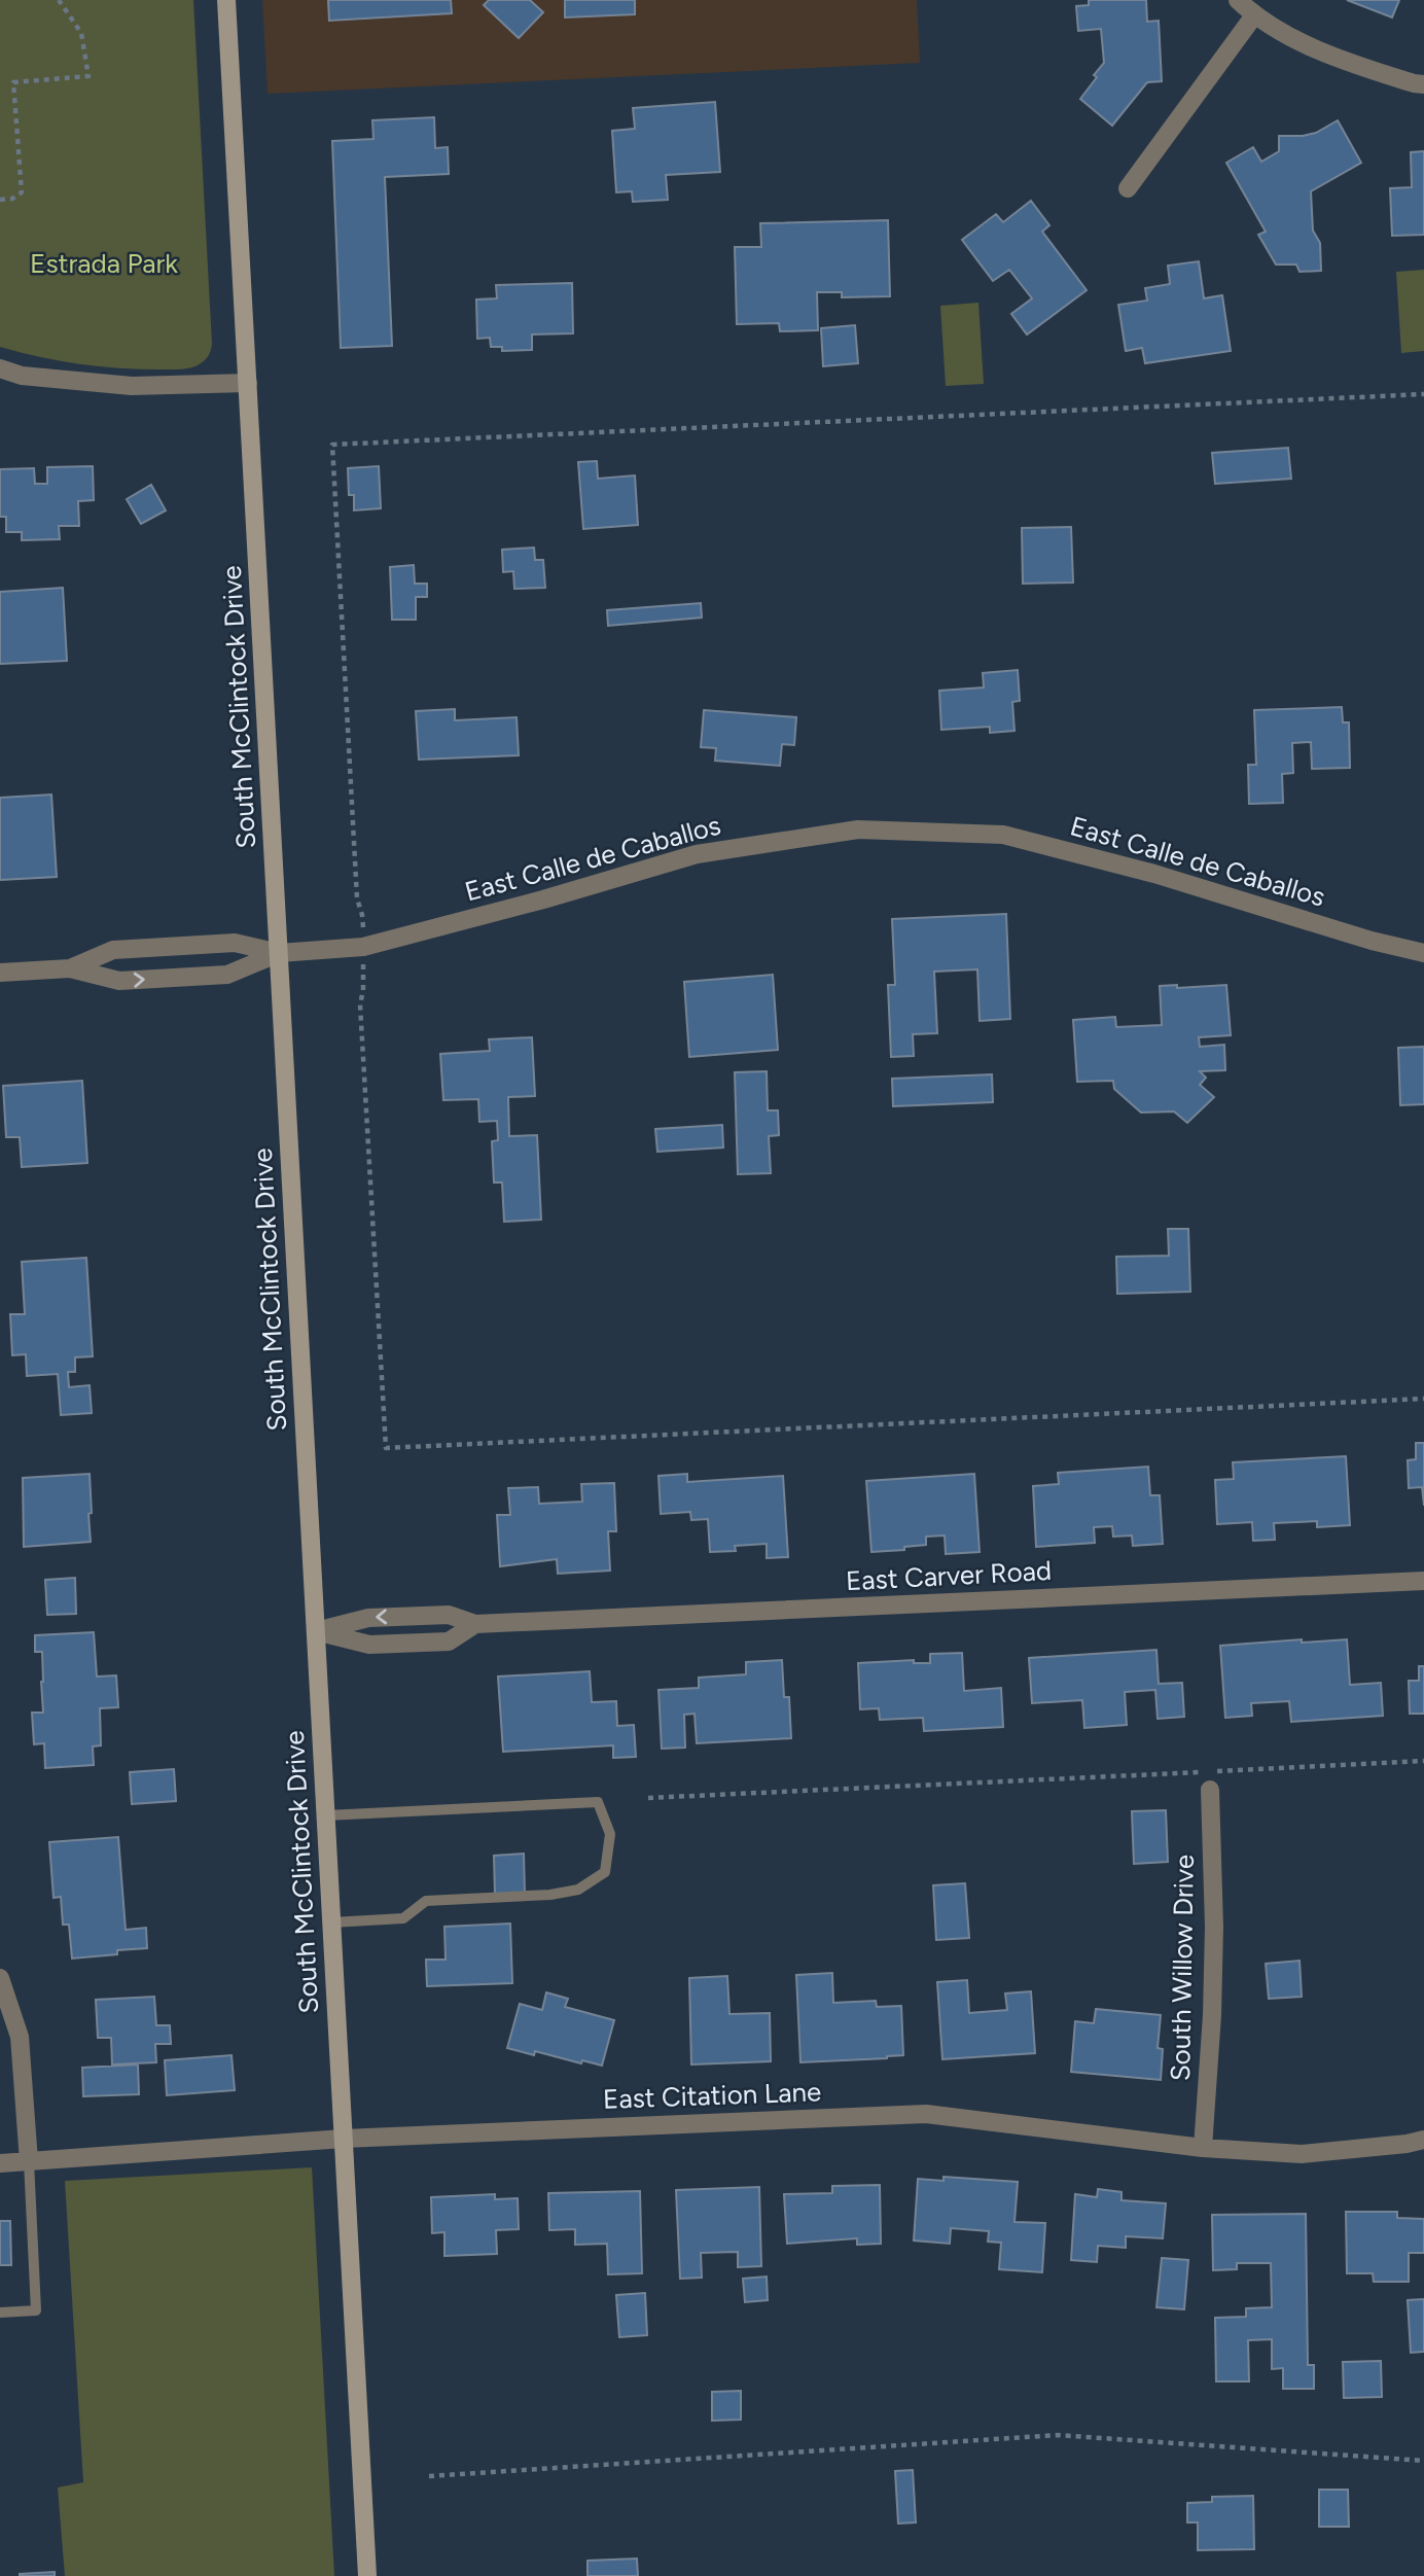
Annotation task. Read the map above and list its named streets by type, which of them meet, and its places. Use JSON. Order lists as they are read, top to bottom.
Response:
{
  "streets": {
    "main road": ["South McClintock Drive"],
    "street": [
      "East Calle de Caballos",
      "East Carver Road",
      "South Willow Drive",
      "East Citation Lane"
    ]
  },
  "crossings": [
    ["South McClintock Drive", "East Calle de Caballos"],
    ["South McClintock Drive", "East Carver Road"],
    ["South McClintock Drive", "East Citation Lane"],
    ["South Willow Drive", "East Citation Lane"]
  ],
  "parks": ["Estrada Park"]
}
